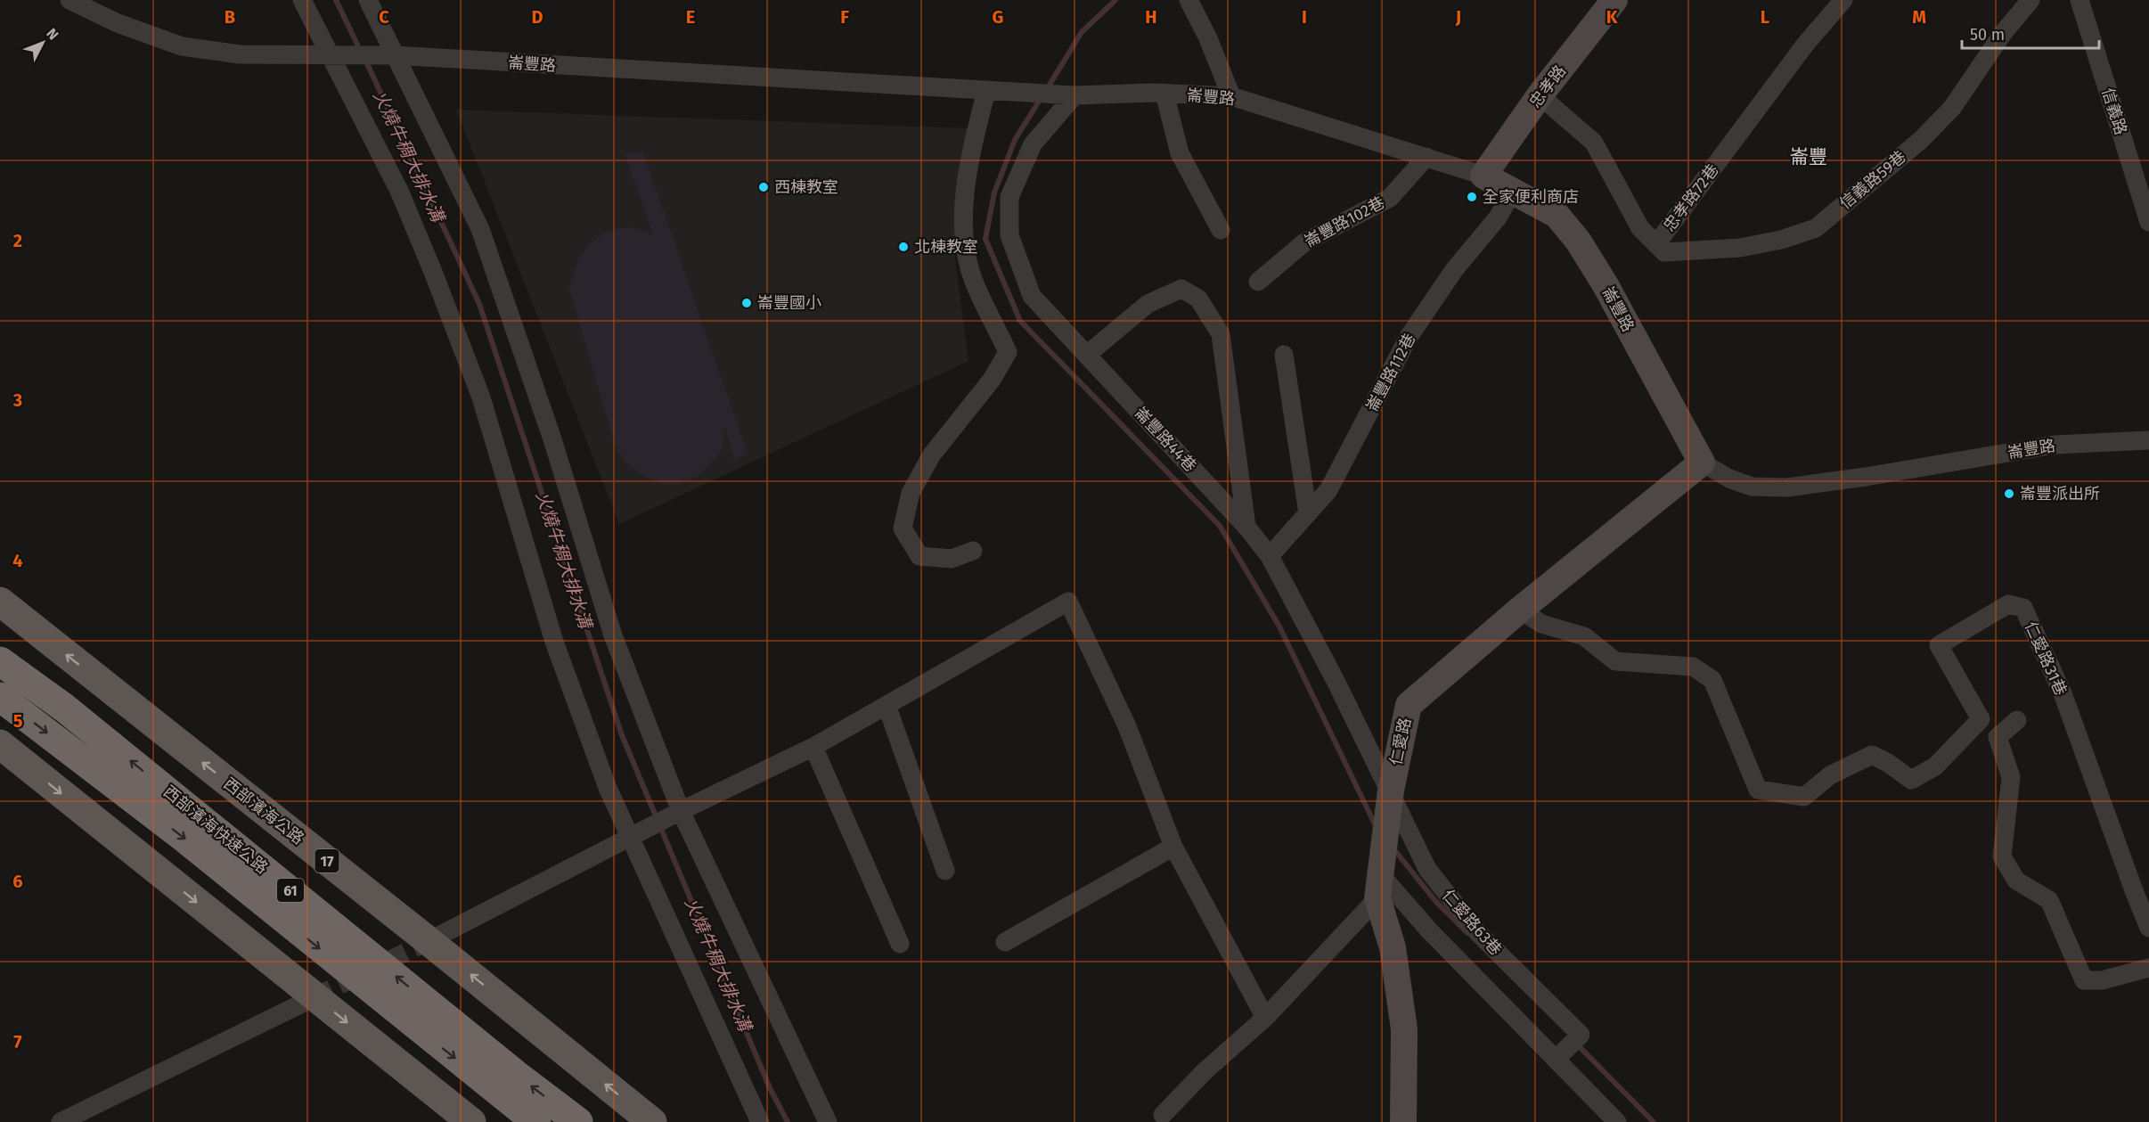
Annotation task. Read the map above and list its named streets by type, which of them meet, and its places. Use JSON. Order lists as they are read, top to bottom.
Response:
{
  "streets": {
    "highway": ["西部濱海快速公路", "61"],
    "main road": ["西部濱海公路", "17"],
    "street": [
      "崙豐路",
      "忠孝路",
      "信義路",
      "信義路59巷",
      "忠孝路72巷",
      "崙豐路102巷",
      "崙豐路112巷",
      "崙豐路44巷",
      "仁愛路31巷",
      "仁愛路",
      "仁愛路63巷"
    ]
  },
  "crossings": [
    ["崙豐路", "忠孝路"],
    ["崙豐路", "崙豐路102巷"],
    ["崙豐路", "崙豐路112巷"],
    ["崙豐路", "崙豐路44巷"],
    ["崙豐路", "仁愛路"],
    ["忠孝路", "忠孝路72巷"],
    ["信義路59巷", "忠孝路72巷"],
    ["崙豐路112巷", "崙豐路44巷"],
    ["崙豐路44巷", "仁愛路"],
    ["崙豐路44巷", "仁愛路63巷"],
    ["仁愛路31巷", "仁愛路"],
    ["仁愛路", "仁愛路63巷"]
  ],
  "districts": ["崙豐"],
  "water": ["火燒牛稠大排水溝"],
  "places": [
    "西棟教室",
    "全家便利商店",
    "北棟教室",
    "崙豐國小",
    "崙豐派出所"
  ],
  "scale_bar": "50 m",
  "north": "top right",
  "grid": {
    "columns": [
      "B",
      "C",
      "D",
      "E",
      "F",
      "G",
      "H",
      "I",
      "J",
      "K",
      "L",
      "M"
    ],
    "rows": [
      "2",
      "3",
      "4",
      "5",
      "6",
      "7"
    ]
  }
}
